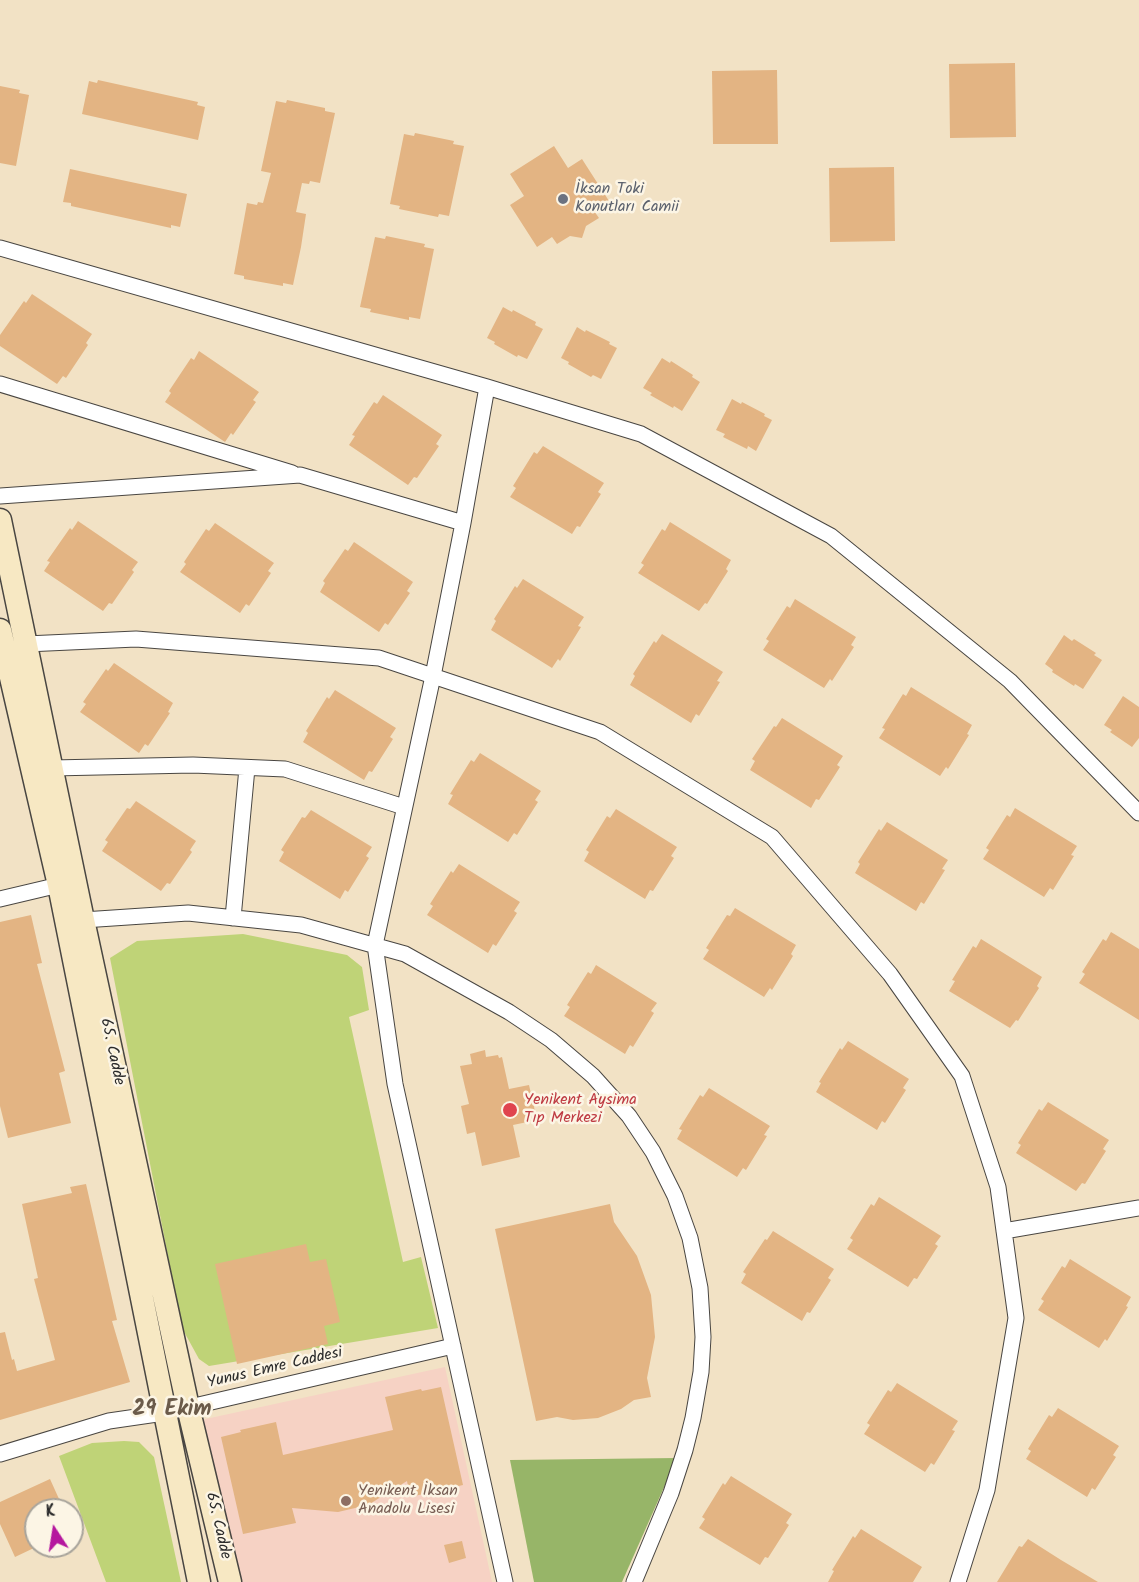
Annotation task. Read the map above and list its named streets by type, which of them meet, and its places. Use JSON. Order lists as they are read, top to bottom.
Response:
{
  "streets": {
    "main road": ["65. Cadde"],
    "street": ["Yunus Emre Caddesi"]
  },
  "crossings": [
    ["65. Cadde", "Yunus Emre Caddesi"]
  ],
  "districts": ["29 Ekim"],
  "places": ["İksan Toki Konutları Camii", "Yenikent Aysima Tıp Merkezi", "Yenikent İksan Anadolu Lisesi"],
  "north": "top"
}
